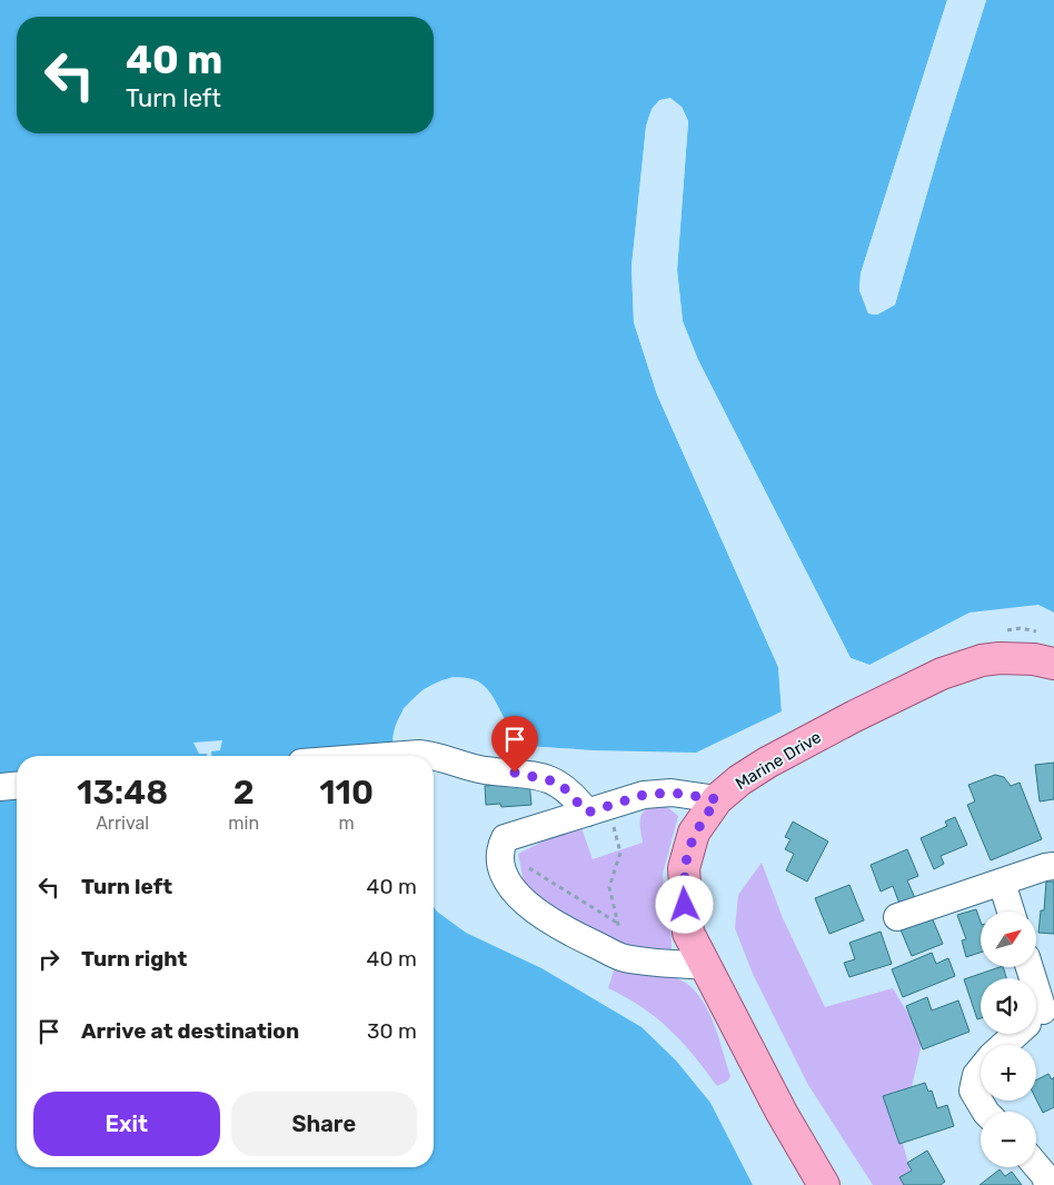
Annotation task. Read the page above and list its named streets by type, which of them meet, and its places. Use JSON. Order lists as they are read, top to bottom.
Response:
{
  "streets": {
    "main road": ["Marine Drive"]
  },
  "north": "top right",
  "page": {
    "turn": ["40 m", "Turn left"],
    "eta": [
      "13:48",
      "Arrival",
      "2",
      "min",
      "110",
      "m"
    ],
    "list": [
      {
        "name": "Turn left",
        "value": "40 m"
      },
      {
        "name": "Turn right",
        "value": "40 m"
      },
      {
        "name": "Arrive at destination",
        "value": "30 m"
      }
    ],
    "map_buttons": ["+", "−"],
    "buttons": ["Exit", "Share"]
  }
}
